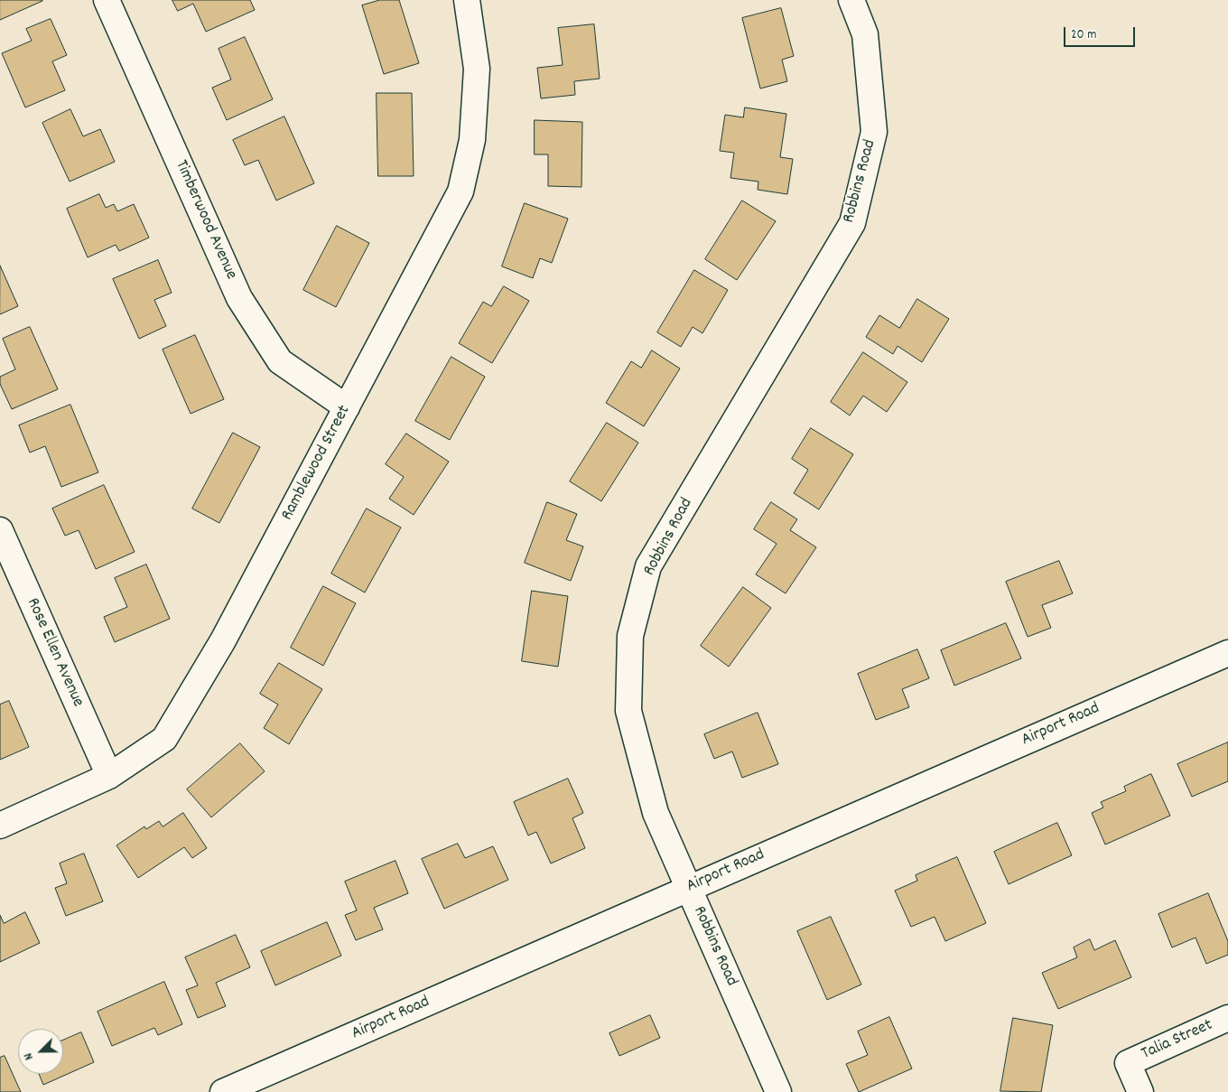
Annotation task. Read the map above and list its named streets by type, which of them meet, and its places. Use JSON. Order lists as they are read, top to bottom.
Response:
{
  "streets": {
    "street": [
      "Robbins Road",
      "Timberwood Avenue",
      "Ramblewood Street",
      "Rose Ellen Avenue",
      "Airport Road",
      "Talia Street"
    ]
  },
  "crossings": [
    ["Robbins Road", "Airport Road"],
    ["Timberwood Avenue", "Ramblewood Street"],
    ["Ramblewood Street", "Rose Ellen Avenue"]
  ],
  "scale_bar": "20 m",
  "north": "bottom left"
}
